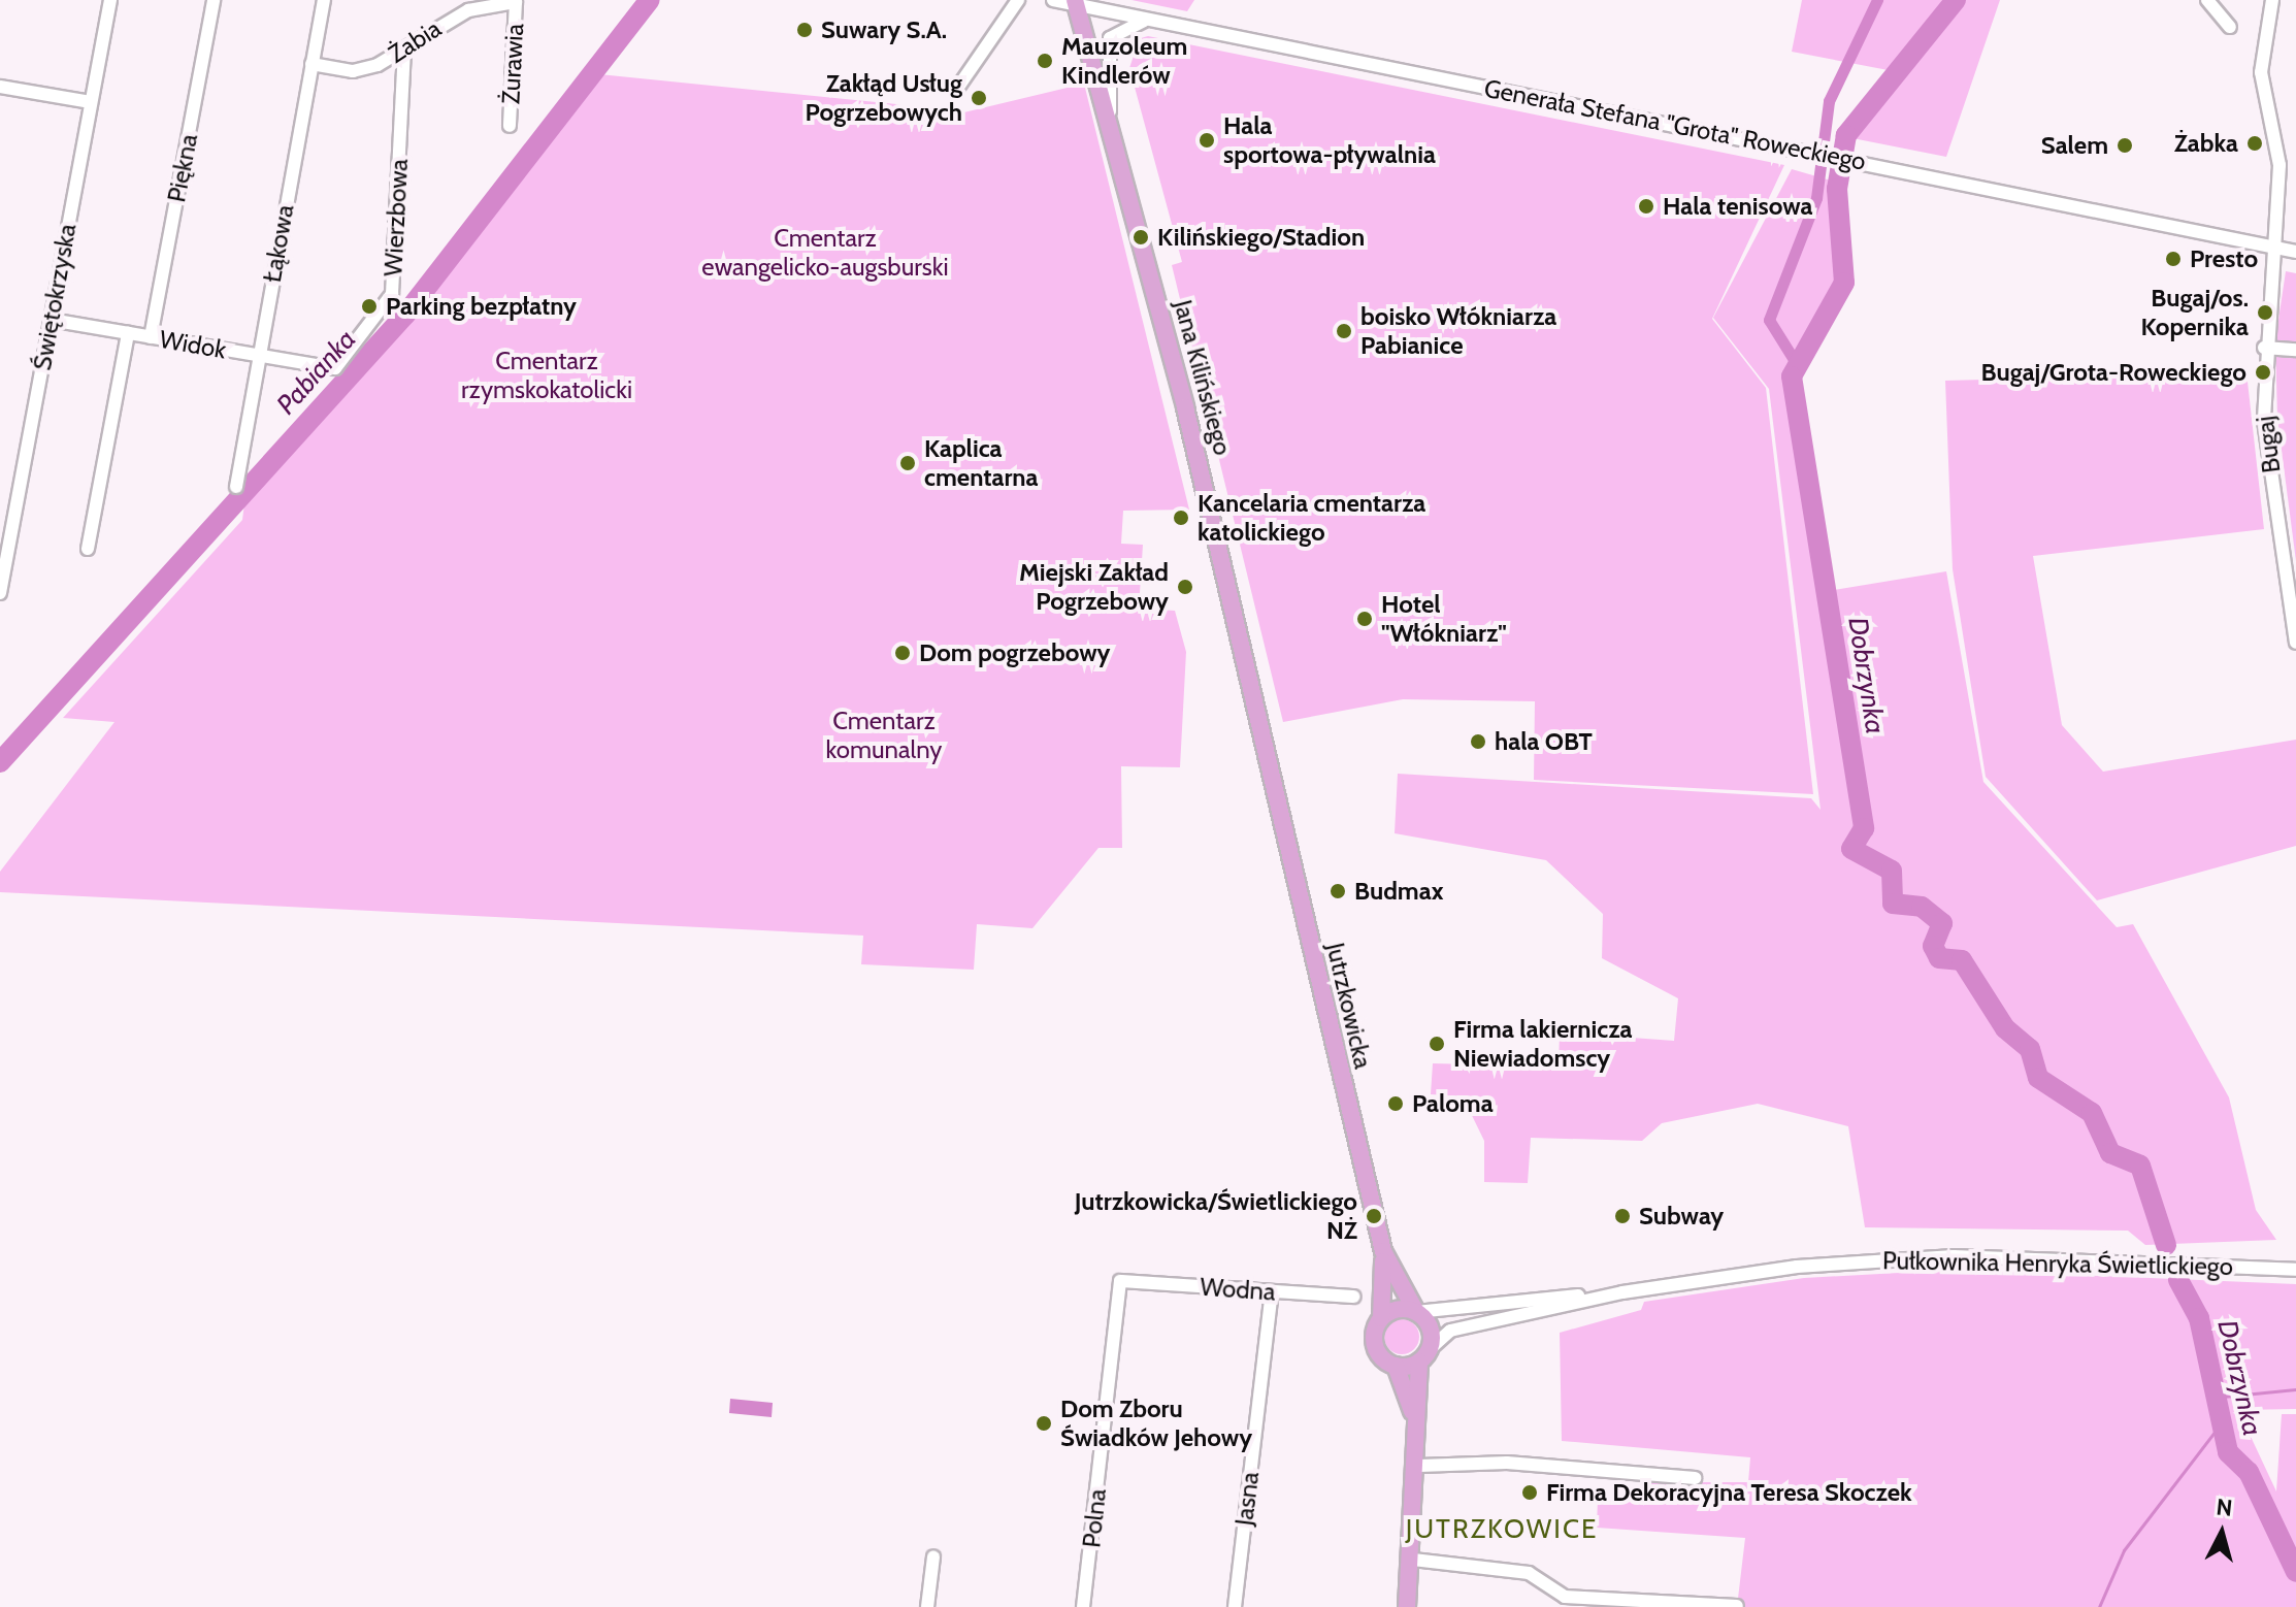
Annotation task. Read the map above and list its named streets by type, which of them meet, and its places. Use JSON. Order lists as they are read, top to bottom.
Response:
{
  "streets": {
    "main road": ["Jana Kilińskiego", "Jutrzkowicka"],
    "street": [
      "Żabia",
      "Żurawia",
      "Generała Stefana \"Grota\" Roweckiego",
      "Piękna",
      "Wierzbowa",
      "Łąkowa",
      "Świętokrzyska",
      "Widok",
      "Bugaj",
      "Pułkownika Henryka Świetlickiego",
      "Wodna",
      "Jasna",
      "Polna"
    ]
  },
  "crossings": [
    ["Żabia", "Żurawia"],
    ["Żabia", "Wierzbowa"],
    ["Żabia", "Łąkowa"],
    ["Generała Stefana \"Grota\" Roweckiego", "Jana Kilińskiego"],
    ["Generała Stefana \"Grota\" Roweckiego", "Bugaj"],
    ["Piękna", "Widok"],
    ["Wierzbowa", "Widok"],
    ["Łąkowa", "Widok"],
    ["Świętokrzyska", "Widok"],
    ["Jana Kilińskiego", "Jutrzkowicka"],
    ["Jutrzkowicka", "Pułkownika Henryka Świetlickiego"],
    ["Wodna", "Jasna"],
    ["Wodna", "Polna"]
  ],
  "districts": ["JUTRZKOWICE"],
  "water": ["Pabianka", "Dobrzynka"],
  "parks": ["Cmentarz ewangelicko-augsburski", "Cmentarz rzymskokatolicki", "Cmentarz komunalny"],
  "places": [
    "Suwary S.A.",
    "Mauzoleum Kindlerów",
    "Zakłąd Usług Pogrzebowych",
    "Hala sportowa-pływalnia",
    "Żabka",
    "Salem",
    "Hala tenisowa",
    "Kilińskiego/Stadion",
    "Presto",
    "Parking bezpłatny",
    "Bugaj/os. Kopernika",
    "boisko Włókniarza Pabianice",
    "Bugaj/Grota-Roweckiego",
    "Kaplica cmentarna",
    "Kancelaria cmentarza katolickiego",
    "Miejski Zakład Pogrzebowy",
    "Hotel \"Włókniarz\"",
    "Dom pogrzebowy",
    "hala OBT",
    "Budmax",
    "Firma lakiernicza Niewiadomscy",
    "Paloma",
    "Jutrzkowicka/Świetlickiego NŻ",
    "Subway",
    "Dom Zboru Świadków Jehowy",
    "Firma Dekoracyjna Teresa Skoczek"
  ],
  "north": "top"
}
